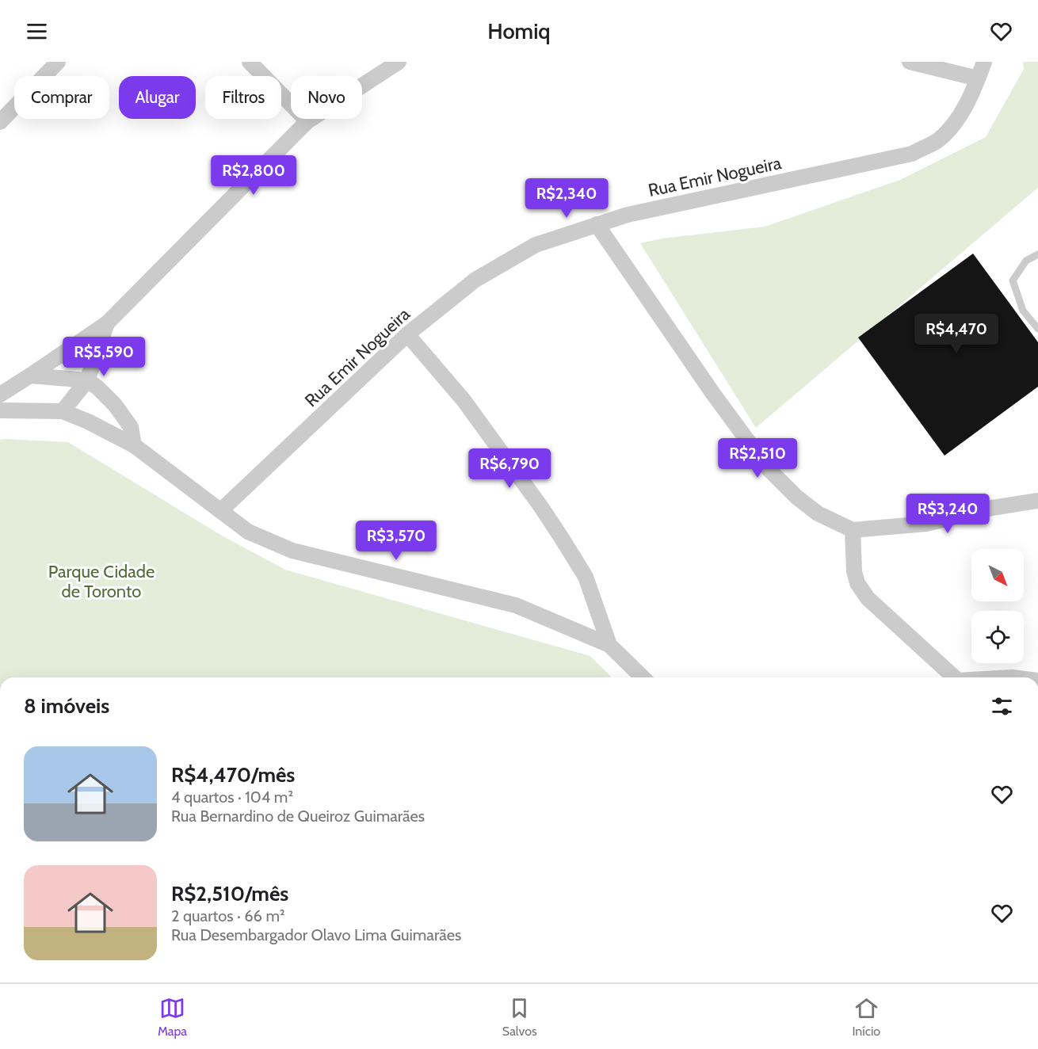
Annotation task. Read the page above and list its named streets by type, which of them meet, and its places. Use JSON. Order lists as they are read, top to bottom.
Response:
{
  "streets": {
    "street": ["Rua Emir Nogueira"]
  },
  "parks": ["Parque Cidade de Toronto"],
  "north": "bottom right",
  "page": {
    "header": "Homiq",
    "chip": [
      "Comprar",
      "Alugar",
      "Filtros",
      "Novo"
    ],
    "price": [
      "R$2,800",
      "R$2,340",
      "R$4,470",
      "R$5,590",
      "R$2,510",
      "R$6,790",
      "R$3,240",
      "R$3,570"
    ],
    "heading": "8 imóveis",
    "list": [
      {
        "name": "R$4,470/mês",
        "note": "4 quartos · 104 m² · Rua Bernardino de Queiroz Guimarães"
      },
      {
        "name": "R$2,510/mês",
        "note": "2 quartos · 66 m² · Rua Desembargador Olavo Lima Guimarães"
      }
    ],
    "tabs": ["Mapa", "Salvos", "Início"]
  }
}
